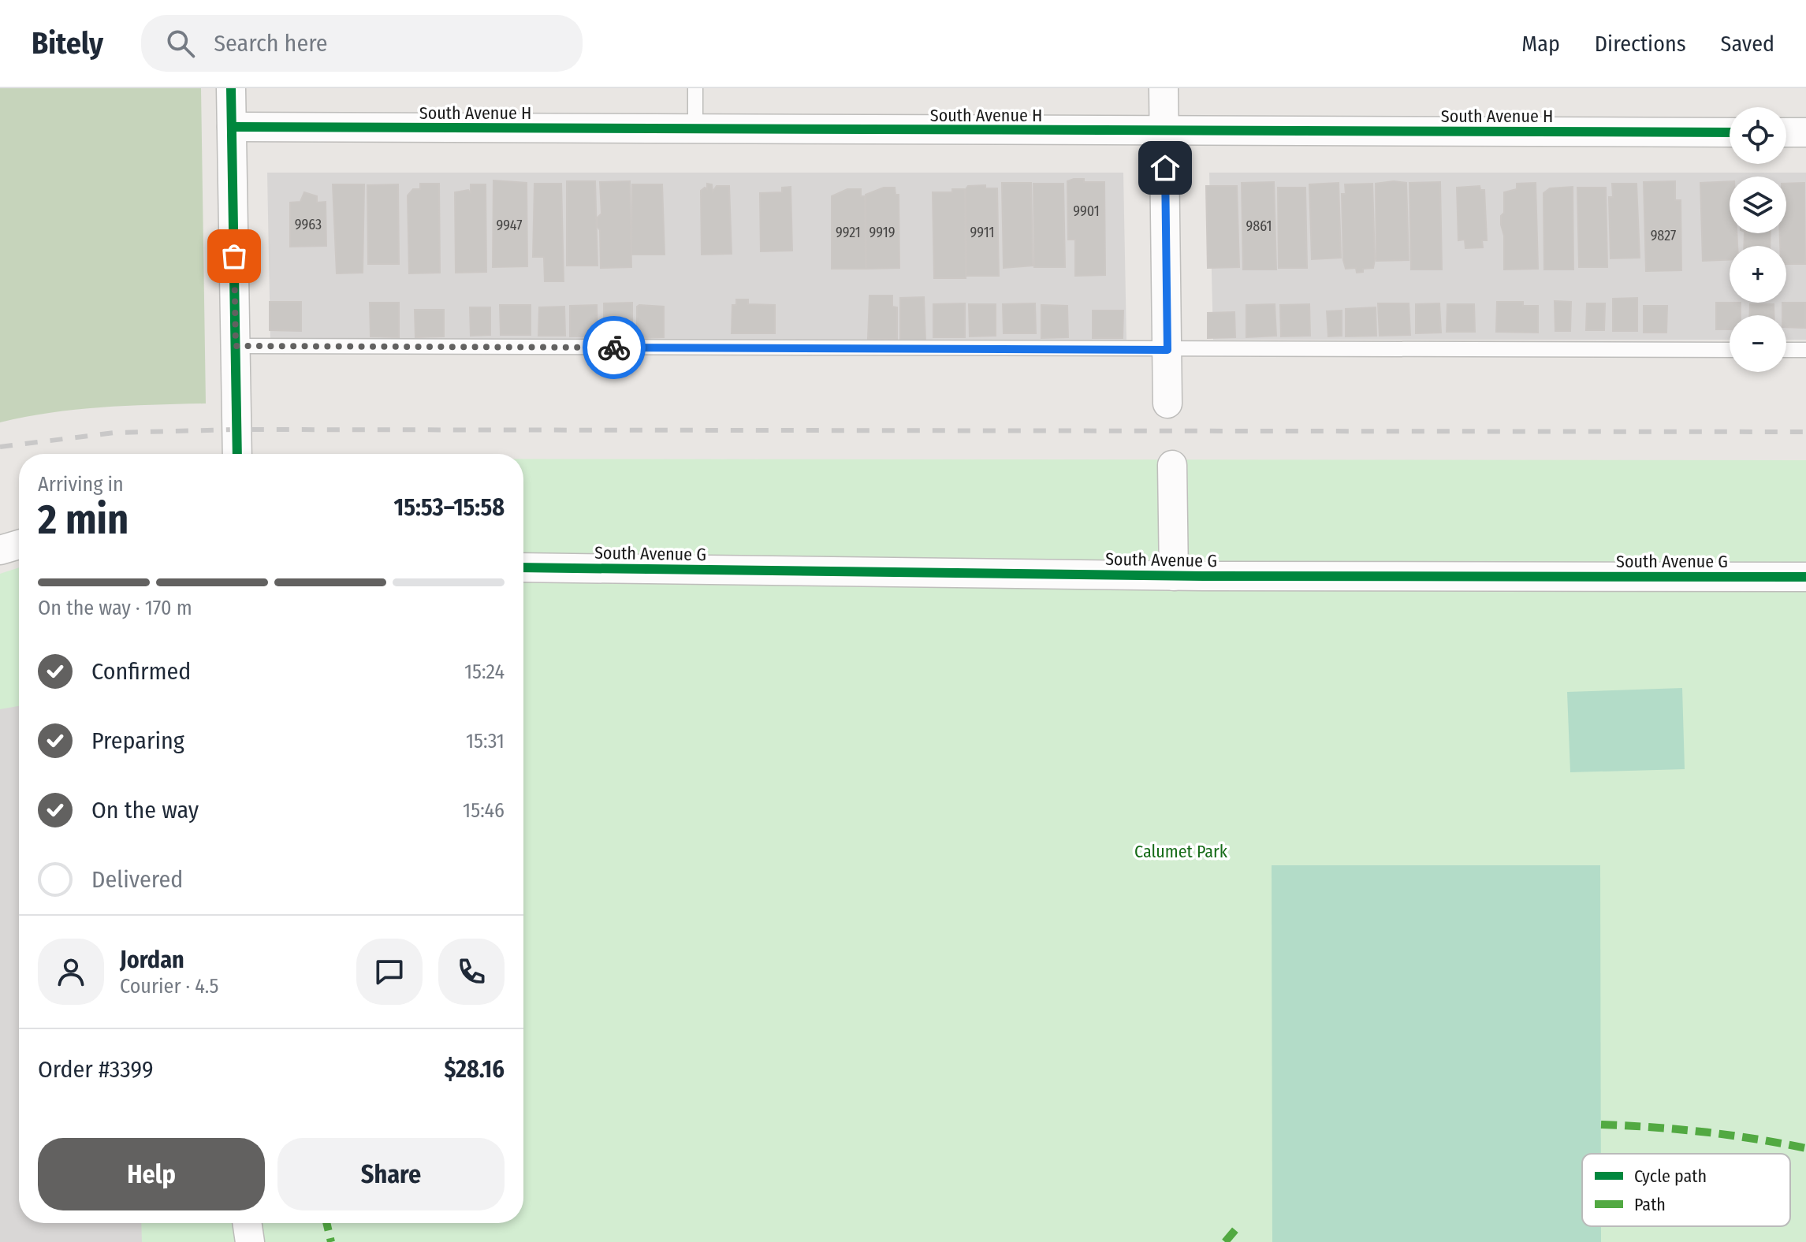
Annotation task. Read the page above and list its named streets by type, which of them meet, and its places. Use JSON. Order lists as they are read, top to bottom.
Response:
{
  "streets": {
    "street": ["South Avenue H", "South Avenue G"]
  },
  "parks": ["Calumet Park"],
  "house_numbers": [
    "9901",
    "9963",
    "9947",
    "9861",
    "9921",
    "9919",
    "9911",
    "9827"
  ],
  "legend": ["Cycle path", "Path"],
  "page": {
    "header": "Bitely",
    "search": "Search here",
    "nav": ["Map", "Directions", "Saved"],
    "map_buttons": ["+", "−"],
    "heading": ["2 min", "Arriving in", "15:53–15:58"],
    "panel": [
      "Jordan",
      "Courier · 4.5",
      "Order #3399",
      "$28.16"
    ],
    "bar": "On the way · 170 m",
    "list": [
      ["Confirmed", "15:24"],
      ["Preparing", "15:31"],
      ["On the way", "15:46"],
      "Delivered"
    ],
    "buttons": ["Help", "Share"]
  }
}
